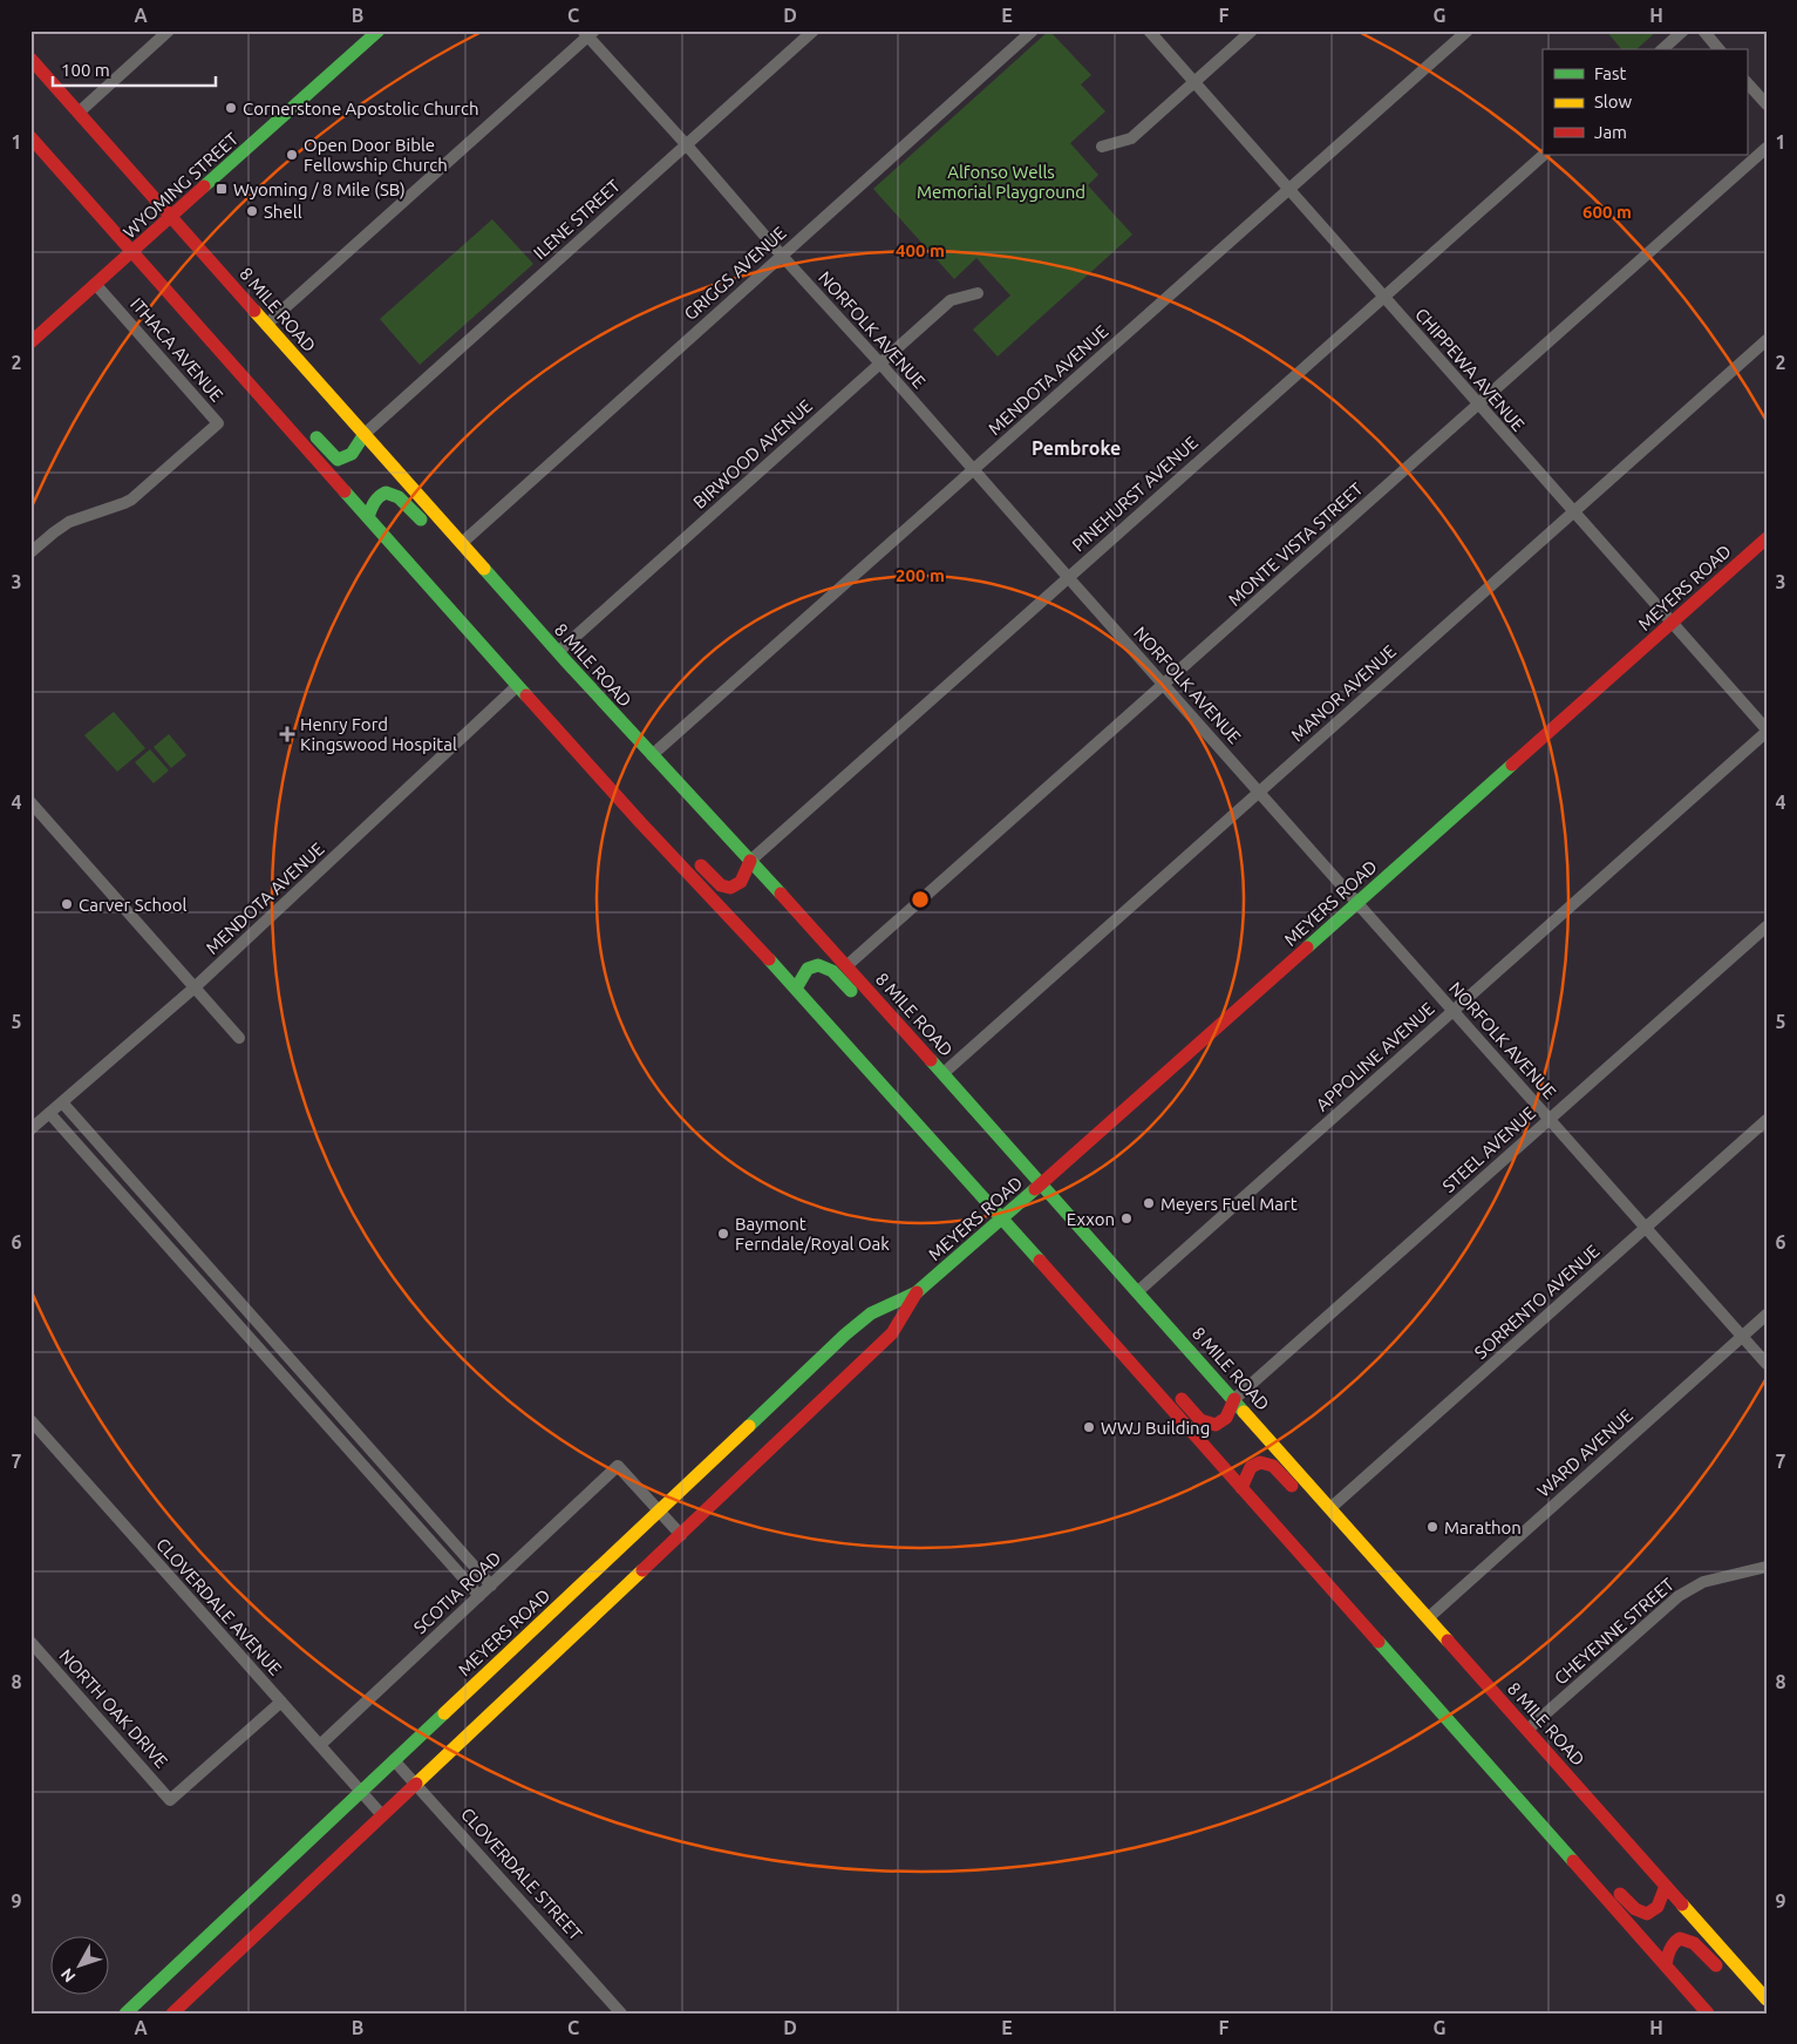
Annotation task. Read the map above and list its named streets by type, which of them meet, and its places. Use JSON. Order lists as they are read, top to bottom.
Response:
{
  "streets": {
    "main road": ["WYOMING STREET", "8 MILE ROAD", "MEYERS ROAD"],
    "street": [
      "ILENE STREET",
      "GRIGGS AVENUE",
      "NORFOLK AVENUE",
      "ITHACA AVENUE",
      "CHIPPEWA AVENUE",
      "MENDOTA AVENUE",
      "BIRWOOD AVENUE",
      "PINEHURST AVENUE",
      "MONTE VISTA STREET",
      "MANOR AVENUE",
      "APPOLINE AVENUE",
      "STEEL AVENUE",
      "SORRENTO AVENUE",
      "WARD AVENUE",
      "SCOTIA ROAD",
      "CLOVERDALE AVENUE",
      "CHEYENNE STREET",
      "NORTH OAK DRIVE",
      "CLOVERDALE STREET"
    ]
  },
  "crossings": [
    ["WYOMING STREET", "8 MILE ROAD"],
    ["WYOMING STREET", "ITHACA AVENUE"],
    ["ILENE STREET", "8 MILE ROAD"],
    ["ILENE STREET", "NORFOLK AVENUE"],
    ["GRIGGS AVENUE", "8 MILE ROAD"],
    ["GRIGGS AVENUE", "NORFOLK AVENUE"],
    ["8 MILE ROAD", "MENDOTA AVENUE"],
    ["8 MILE ROAD", "BIRWOOD AVENUE"],
    ["8 MILE ROAD", "PINEHURST AVENUE"],
    ["8 MILE ROAD", "MONTE VISTA STREET"],
    ["8 MILE ROAD", "MEYERS ROAD"],
    ["8 MILE ROAD", "MANOR AVENUE"],
    ["8 MILE ROAD", "APPOLINE AVENUE"],
    ["8 MILE ROAD", "STEEL AVENUE"],
    ["8 MILE ROAD", "SORRENTO AVENUE"],
    ["8 MILE ROAD", "WARD AVENUE"],
    ["8 MILE ROAD", "CHEYENNE STREET"],
    ["NORFOLK AVENUE", "MENDOTA AVENUE"],
    ["NORFOLK AVENUE", "BIRWOOD AVENUE"],
    ["NORFOLK AVENUE", "PINEHURST AVENUE"],
    ["NORFOLK AVENUE", "MONTE VISTA STREET"],
    ["NORFOLK AVENUE", "MEYERS ROAD"],
    ["NORFOLK AVENUE", "MANOR AVENUE"],
    ["NORFOLK AVENUE", "APPOLINE AVENUE"],
    ["NORFOLK AVENUE", "STEEL AVENUE"],
    ["NORFOLK AVENUE", "SORRENTO AVENUE"],
    ["NORFOLK AVENUE", "WARD AVENUE"],
    ["CHIPPEWA AVENUE", "MENDOTA AVENUE"],
    ["CHIPPEWA AVENUE", "PINEHURST AVENUE"],
    ["CHIPPEWA AVENUE", "MONTE VISTA STREET"],
    ["CHIPPEWA AVENUE", "MEYERS ROAD"],
    ["CHIPPEWA AVENUE", "MANOR AVENUE"],
    ["CHIPPEWA AVENUE", "APPOLINE AVENUE"],
    ["MEYERS ROAD", "SCOTIA ROAD"],
    ["MEYERS ROAD", "CLOVERDALE AVENUE"],
    ["MEYERS ROAD", "CLOVERDALE STREET"],
    ["SCOTIA ROAD", "CLOVERDALE AVENUE"],
    ["CLOVERDALE AVENUE", "NORTH OAK DRIVE"]
  ],
  "districts": ["Pembroke"],
  "parks": ["Alfonso Wells Memorial Playground"],
  "places": {
    "other": [
      "Cornerstone Apostolic Church",
      "Open Door Bible Fellowship Church",
      "Shell",
      "Carver School",
      "Meyers Fuel Mart",
      "Exxon",
      "Baymont Ferndale/Royal Oak",
      "WWJ Building",
      "Marathon"
    ],
    "transit": ["Wyoming / 8 Mile (SB)"],
    "health": ["Henry Ford Kingswood Hospital"]
  },
  "legend": ["Fast", "Slow", "Jam"],
  "scale_bar": "100 m",
  "north": "bottom left",
  "grid": {
    "columns": [
      "A",
      "B",
      "C",
      "D",
      "E",
      "F",
      "G",
      "H"
    ],
    "rows": [
      "1",
      "2",
      "3",
      "4",
      "5",
      "6",
      "7",
      "8",
      "9"
    ]
  },
  "rings": ["600 m", "400 m", "200 m"]
}
